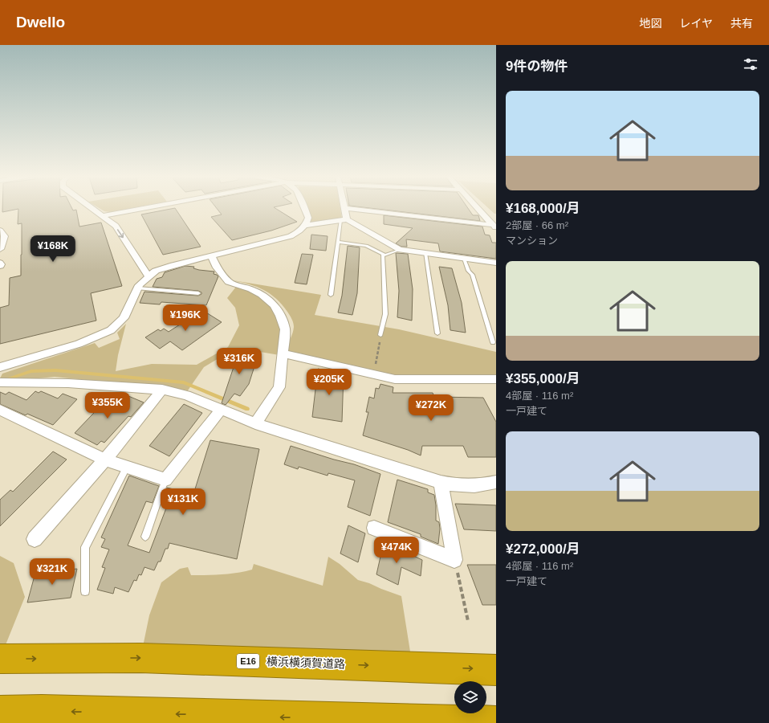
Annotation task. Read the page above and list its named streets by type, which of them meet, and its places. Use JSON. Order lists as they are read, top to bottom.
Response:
{
  "streets": {
    "highway": ["E16", "横浜横須賀道路"]
  },
  "page": {
    "header": "Dwello",
    "nav": ["地図", "レイヤ", "共有"],
    "heading": "9件の物件",
    "list": [
      {
        "name": "¥168,000/月",
        "note": "2部屋 · 66 m² · マンション"
      },
      {
        "name": "¥355,000/月",
        "note": "4部屋 · 116 m² · 一戸建て"
      },
      {
        "name": "¥272,000/月",
        "note": "4部屋 · 116 m² · 一戸建て"
      }
    ],
    "price": [
      "¥168K",
      "¥196K",
      "¥316K",
      "¥205K",
      "¥355K",
      "¥272K",
      "¥131K",
      "¥474K",
      "¥321K"
    ]
  }
}
